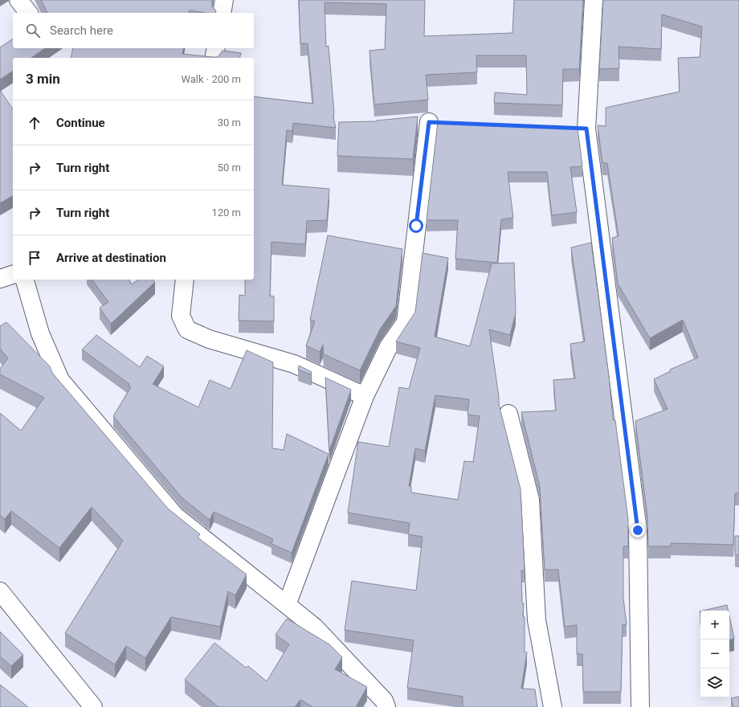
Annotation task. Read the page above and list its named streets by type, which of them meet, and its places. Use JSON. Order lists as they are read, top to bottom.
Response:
{
  "page": {
    "search": "Search here",
    "heading": ["3 min", "Walk · 200 m"],
    "list": [
      ["Continue", "30 m"],
      ["Turn right", "50 m"],
      ["Turn right", "120 m"],
      "Arrive at destination"
    ],
    "map_buttons": ["+", "−"]
  }
}
